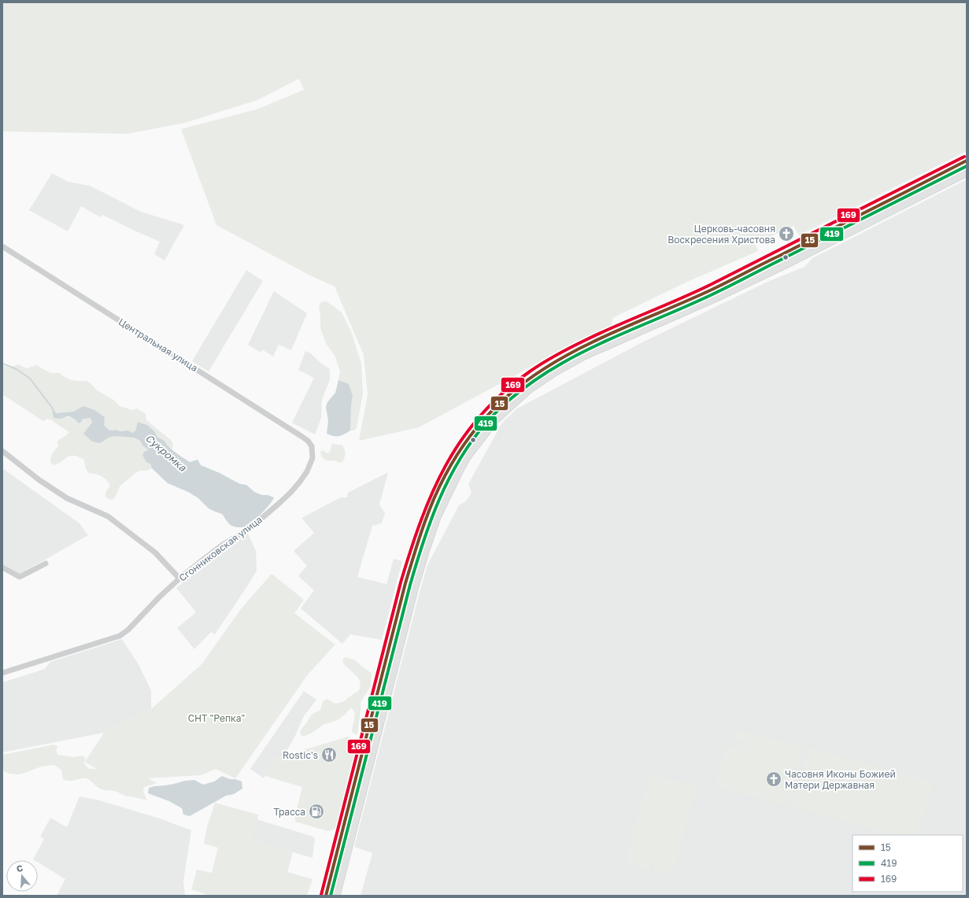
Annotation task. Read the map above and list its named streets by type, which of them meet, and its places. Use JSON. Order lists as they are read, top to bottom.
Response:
{
  "streets": {
    "street": ["Центральная улица", "Сгонниковская улица"]
  },
  "crossings": [
    ["Центральная улица", "Сгонниковская улица"]
  ],
  "water": ["Сукромка"],
  "parks": ["СНТ \"Репка\""],
  "places": {
    "church": ["Церковь-часовня Воскресения Христова", "Часовня Иконы Божией Матери Державная"],
    "restaurant": ["Rostic's"],
    "fuel station": ["Трасса"]
  },
  "lines": ["transit line 169", "transit line 15", "transit line 419"],
  "legend": ["15", "419", "169"],
  "north": "top"
}
